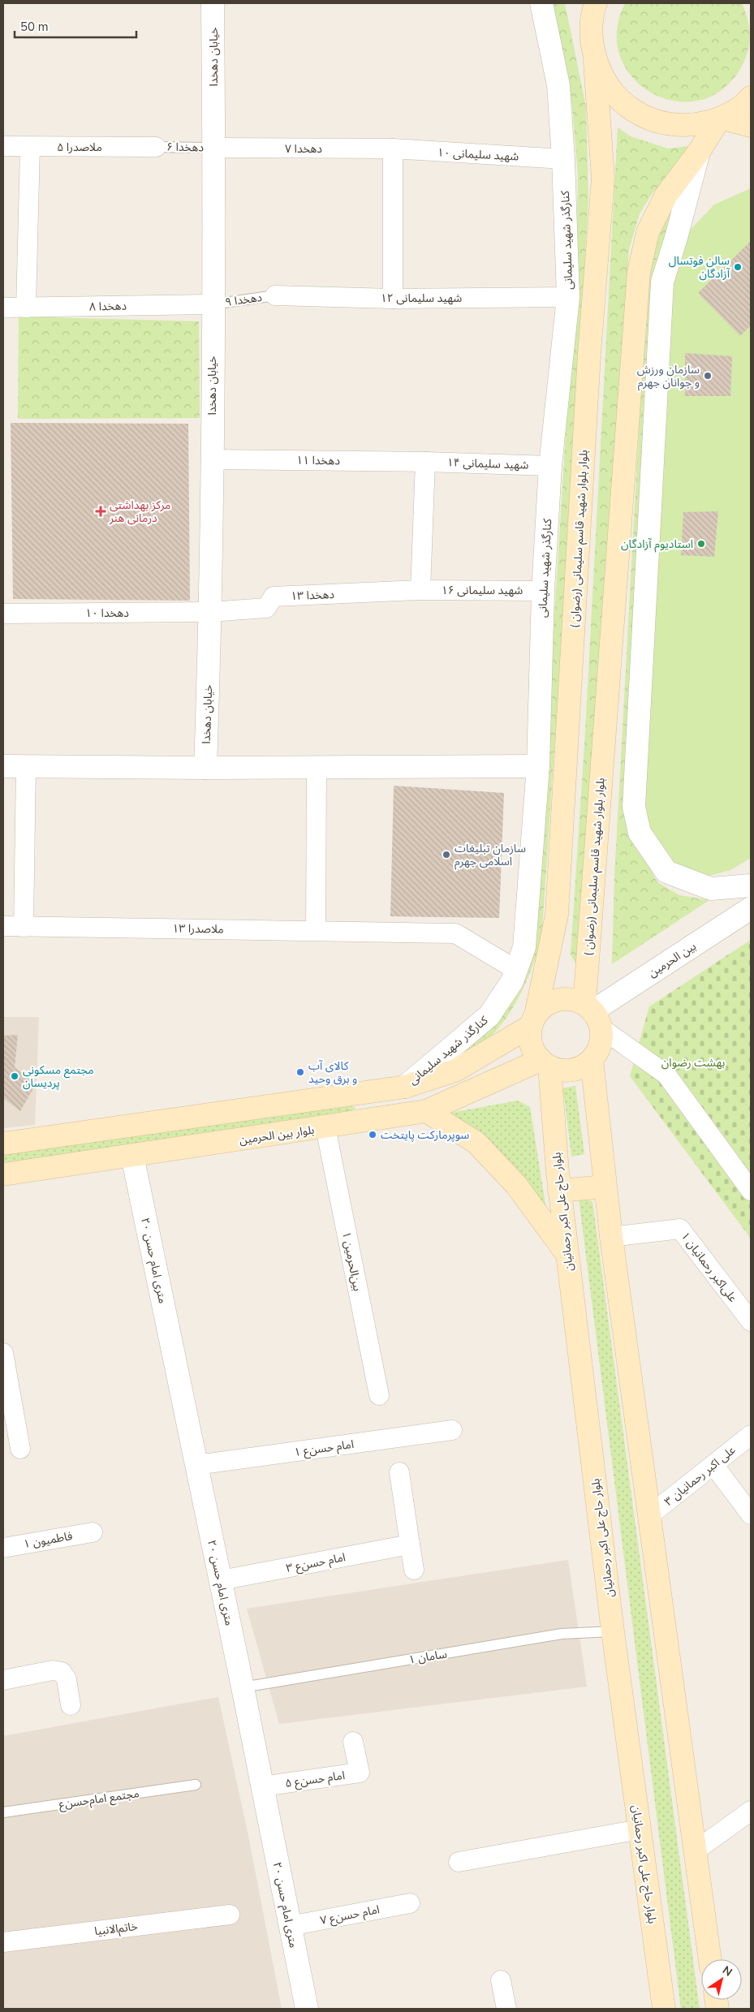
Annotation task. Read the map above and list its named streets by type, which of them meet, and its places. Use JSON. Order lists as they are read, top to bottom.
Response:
{
  "streets": {
    "main road": ["بلوار بلوار شهید قاسم سلیمانی (رضوان )", "بلوار بین الحرمین", "بلوار حاج علی اکبر رحمانیان"],
    "street": [
      "خیابان دهخدا",
      "ملاصدرا ۵",
      "دهخدا ۷",
      "شهید سلیمانی ۱۰",
      "کنارگذر شهید سلیمانی",
      "شهید سلیمانی ۱۲",
      "دهخدا ۸",
      "دهخدا ۱۱",
      "شهید سلیمانی ۱۴",
      "شهید سلیمانی ۱۶",
      "دهخدا ۱۳",
      "دهخدا ۱۰",
      "ملاصدرا ۱۳",
      "بین الحرمین",
      "۲۰ متری امام حسن",
      "بین‌الحرمین ۱",
      "علی‌اکبر رحمانیان ۱",
      "امام حسن‌ع ۱",
      "علی اکبر رحمانیان ۳",
      "فاطمیون ۱",
      "امام حسن‌ع ۳",
      "امام حسن‌ع ۵",
      "امام حسن‌ع ۷",
      "خاتم‌الانبیا"
    ],
    "lane": [
      "دهخدا ۶",
      "دهخدا ۹",
      "سامان ۱",
      "مجتمع امام‌حسن‌ع"
    ]
  },
  "crossings": [
    ["خیابان دهخدا", "دهخدا ۶"],
    ["خیابان دهخدا", "دهخدا ۷"],
    ["خیابان دهخدا", "دهخدا ۹"],
    ["خیابان دهخدا", "دهخدا ۸"],
    ["خیابان دهخدا", "دهخدا ۱۱"],
    ["خیابان دهخدا", "دهخدا ۱۳"],
    ["خیابان دهخدا", "دهخدا ۱۰"],
    ["ملاصدرا ۵", "دهخدا ۶"],
    ["دهخدا ۶", "دهخدا ۷"],
    ["دهخدا ۷", "شهید سلیمانی ۱۰"],
    ["شهید سلیمانی ۱۰", "کنارگذر شهید سلیمانی"],
    ["کنارگذر شهید سلیمانی", "شهید سلیمانی ۱۲"],
    ["کنارگذر شهید سلیمانی", "شهید سلیمانی ۱۴"],
    ["کنارگذر شهید سلیمانی", "شهید سلیمانی ۱۶"],
    ["کنارگذر شهید سلیمانی", "ملاصدرا ۱۳"],
    ["شهید سلیمانی ۱۲", "دهخدا ۹"],
    ["دهخدا ۹", "دهخدا ۸"],
    ["دهخدا ۱۱", "شهید سلیمانی ۱۴"],
    ["بلوار بلوار شهید قاسم سلیمانی (رضوان )", "بین الحرمین"],
    ["بلوار بلوار شهید قاسم سلیمانی (رضوان )", "بلوار بین الحرمین"],
    ["بلوار بلوار شهید قاسم سلیمانی (رضوان )", "بلوار حاج علی اکبر رحمانیان"],
    ["شهید سلیمانی ۱۶", "دهخدا ۱۳"],
    ["دهخدا ۱۳", "دهخدا ۱۰"],
    ["بین الحرمین", "بلوار بین الحرمین"],
    ["بین الحرمین", "بلوار حاج علی اکبر رحمانیان"],
    ["بلوار بین الحرمین", "بلوار حاج علی اکبر رحمانیان"],
    ["بلوار بین الحرمین", "۲۰ متری امام حسن"],
    ["بلوار بین الحرمین", "بین‌الحرمین ۱"],
    ["بلوار حاج علی اکبر رحمانیان", "سامان ۱"],
    ["۲۰ متری امام حسن", "امام حسن‌ع ۱"],
    ["۲۰ متری امام حسن", "امام حسن‌ع ۳"],
    ["۲۰ متری امام حسن", "سامان ۱"],
    ["۲۰ متری امام حسن", "امام حسن‌ع ۵"],
    ["۲۰ متری امام حسن", "امام حسن‌ع ۷"]
  ],
  "parks": ["بهشت رضوان"],
  "places": {
    "other": [
      "سالن فوتسال آزادگان",
      "سازمان ورزش و جوانان جهرم",
      "استادیوم آزادگان",
      "سازمان تبلیغات اسلامی جهرم",
      "کالای آب و برق وحید",
      "مجتمع مسکونی پردیسان",
      "سوپرمارکت پایتخت"
    ],
    "health": ["مرکز بهداشتی درمانی هنر"]
  },
  "scale_bar": "50 m",
  "north": "top right"
}
